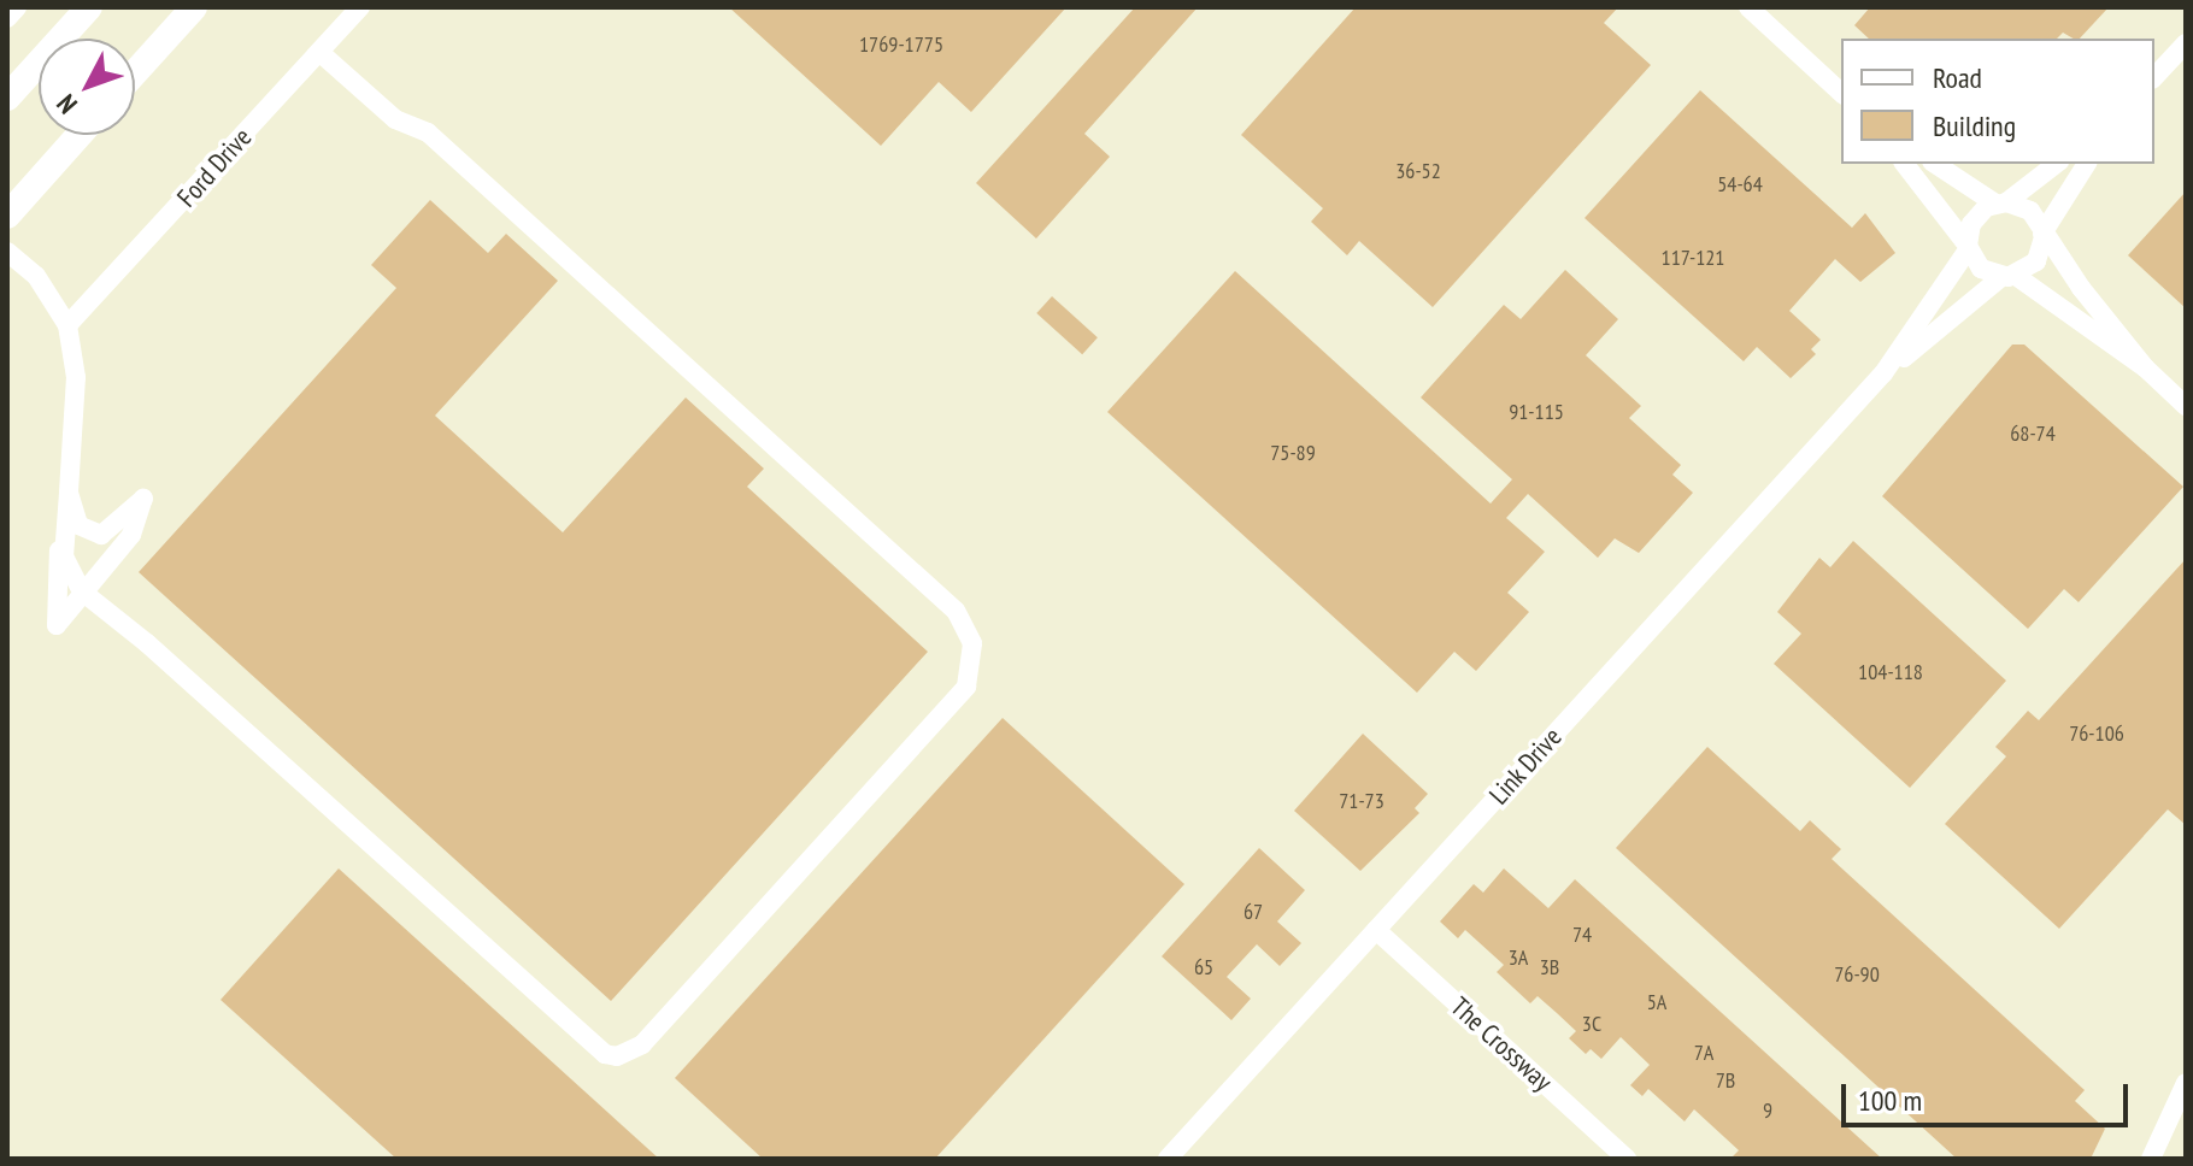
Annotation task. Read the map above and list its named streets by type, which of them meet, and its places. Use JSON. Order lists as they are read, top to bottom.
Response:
{
  "streets": {
    "street": ["Ford Drive", "Link Drive", "The Crossway"]
  },
  "crossings": [
    ["Link Drive", "The Crossway"]
  ],
  "house_numbers": [
    "1769-1775",
    "36-52",
    "54-64",
    "117-121",
    "91-115",
    "68-74",
    "75-89",
    "104-118",
    "76-106",
    "71-73",
    "67",
    "74",
    "3A",
    "65",
    "3B",
    "76-90",
    "5A",
    "3C",
    "7A",
    "7B",
    "9"
  ],
  "legend": ["Road", "Building"],
  "scale_bar": "100 m",
  "north": "bottom left"
}
